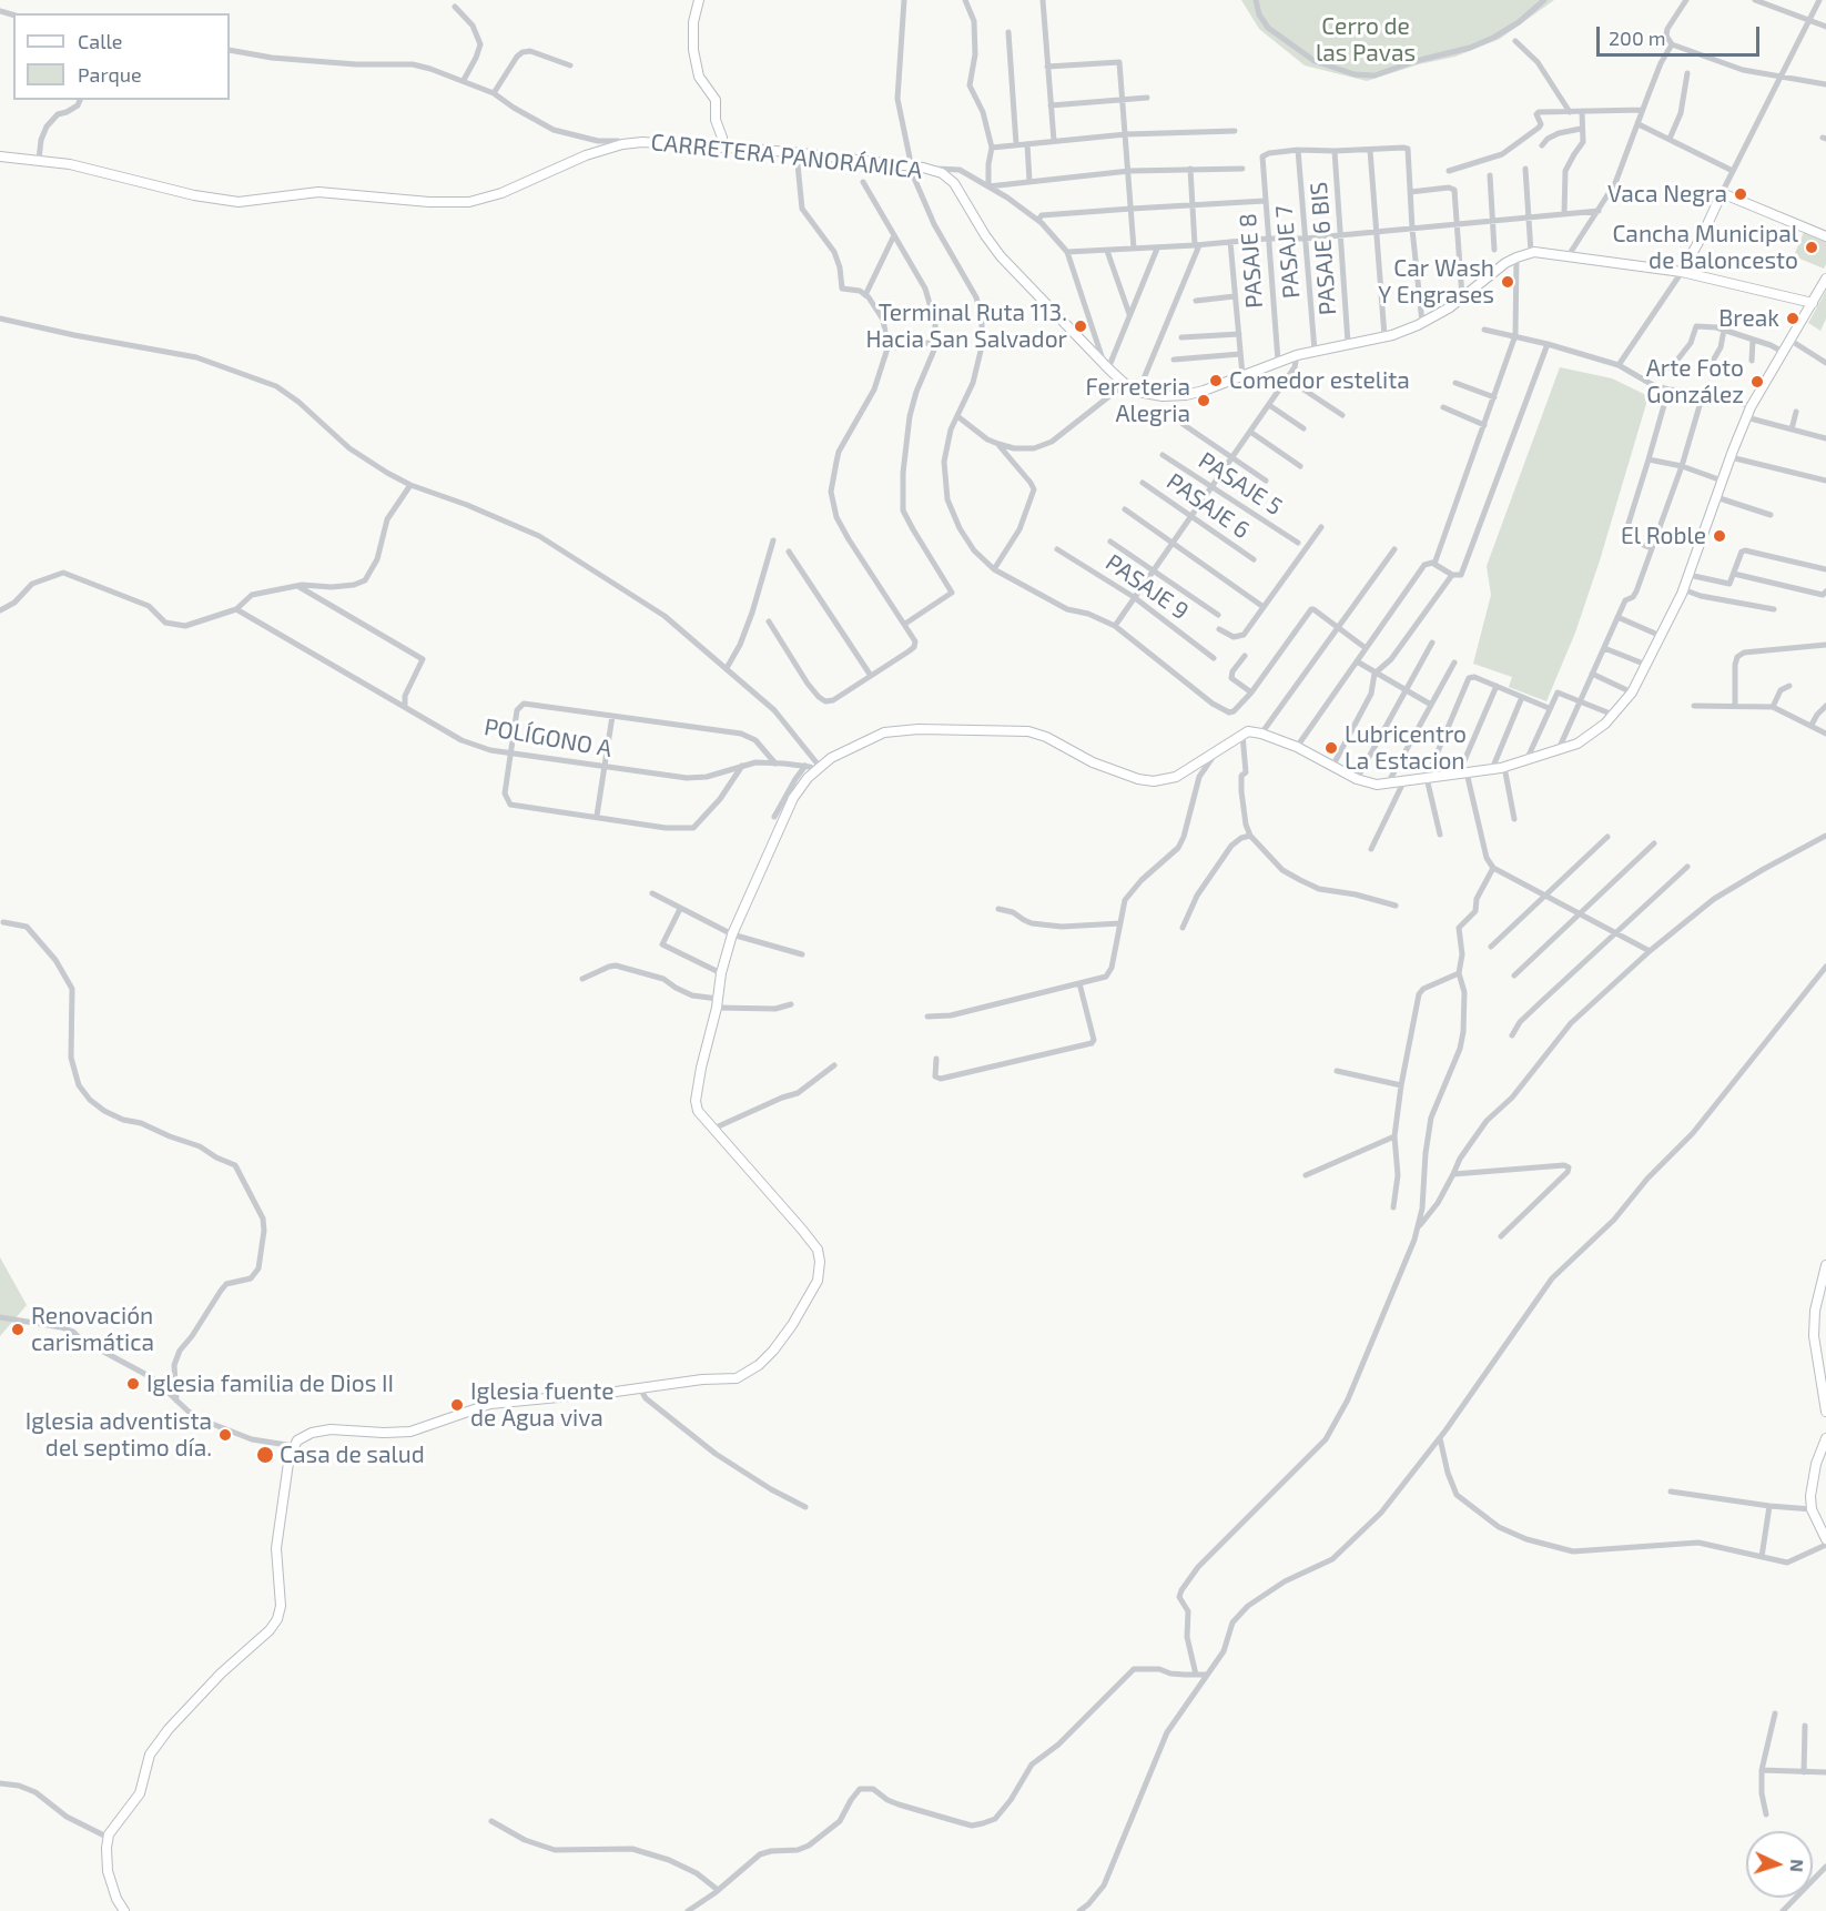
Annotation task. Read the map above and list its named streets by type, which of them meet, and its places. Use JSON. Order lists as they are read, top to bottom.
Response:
{
  "streets": {
    "street": [
      "CARRETERA PANORÁMICA",
      "PASAJE 6 BIS",
      "PASAJE 7",
      "PASAJE 8",
      "PASAJE 5",
      "PASAJE 6",
      "PASAJE 9",
      "POLÍGONO A"
    ]
  },
  "crossings": [
    ["CARRETERA PANORÁMICA", "PASAJE 6 BIS"],
    ["CARRETERA PANORÁMICA", "PASAJE 7"],
    ["CARRETERA PANORÁMICA", "PASAJE 8"],
    ["PASAJE 7", "PASAJE 8"]
  ],
  "parks": ["Cerro de las Pavas"],
  "places": [
    "Vaca Negra",
    "Cancha Municipal de Baloncesto",
    "Car Wash Y Engrases",
    "Break",
    "Terminal Ruta 113. Hacia San Salvador",
    "Comedor estelita",
    "Arte Foto González",
    "Ferreteria Alegria",
    "El Roble",
    "Lubricentro La Estacion",
    "Renovación carismática",
    "Iglesia familia de Dios II",
    "Iglesia fuente de Agua viva",
    "Iglesia adventista del septimo día.",
    "Casa de salud"
  ],
  "legend": ["Calle", "Parque"],
  "scale_bar": "200 m",
  "north": "right"
}
